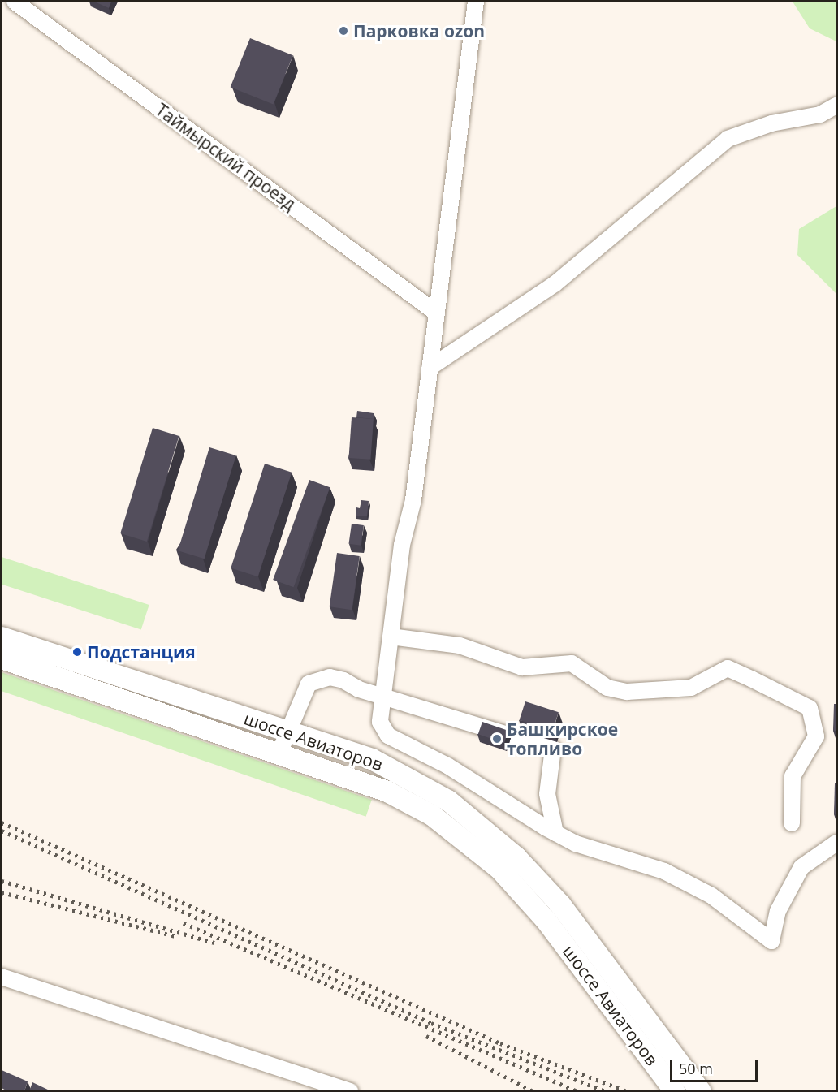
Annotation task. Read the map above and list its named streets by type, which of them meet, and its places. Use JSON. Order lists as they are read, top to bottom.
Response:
{
  "streets": {
    "main road": ["шоссе Авиаторов"],
    "street": ["Таймырский проезд"]
  },
  "places": ["Парковка ozon", "Подстанция", "Башкирское топливо"],
  "scale_bar": "50 m"
}
